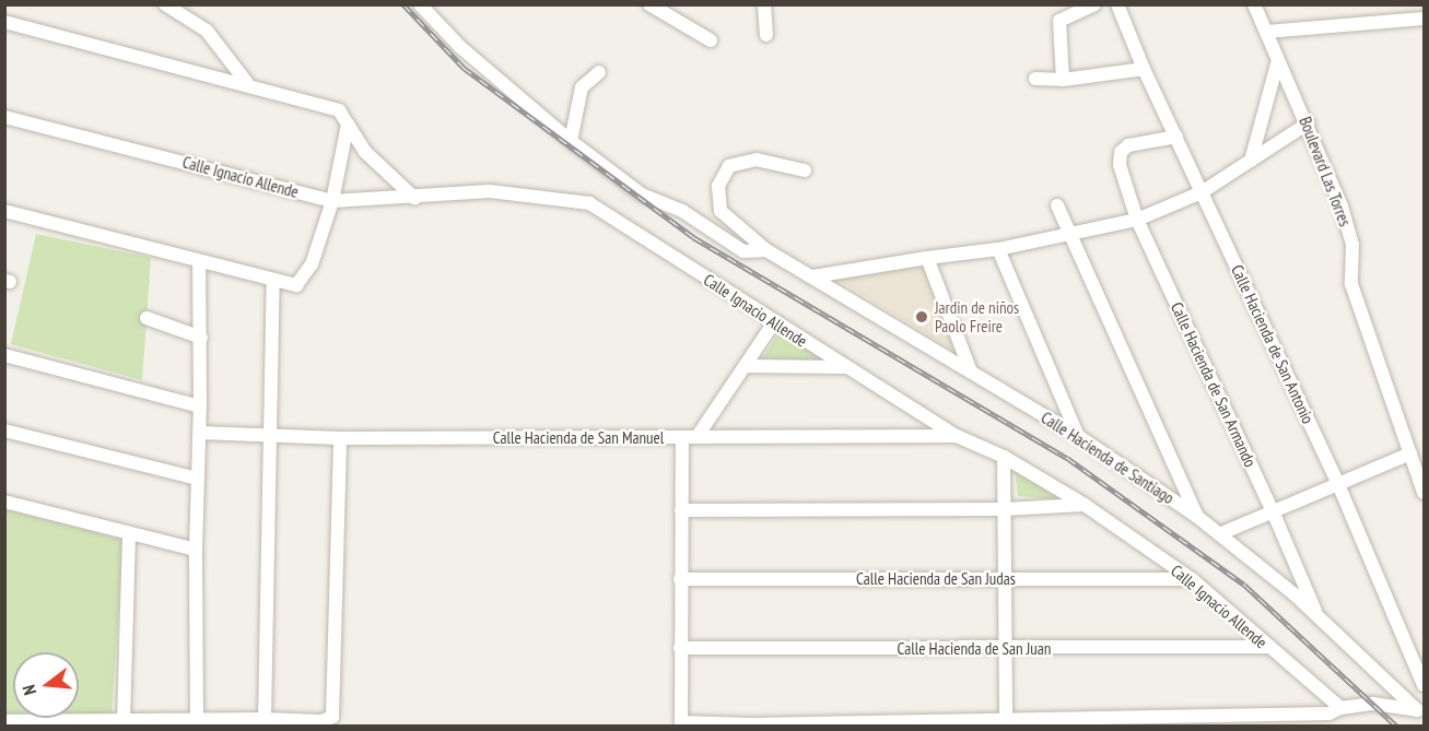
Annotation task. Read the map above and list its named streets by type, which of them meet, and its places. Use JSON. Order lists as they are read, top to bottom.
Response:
{
  "streets": {
    "street": [
      "Boulevard Las Torres",
      "Calle Ignacio Allende",
      "Calle Hacienda de San Antonio",
      "Calle Hacienda de San Armando",
      "Calle Hacienda de San Manuel",
      "Calle Hacienda de Santiago",
      "Calle Hacienda de San Judas",
      "Calle Hacienda de San Juan"
    ]
  },
  "crossings": [
    ["Calle Ignacio Allende", "Calle Hacienda de San Manuel"],
    ["Calle Ignacio Allende", "Calle Hacienda de San Judas"],
    ["Calle Ignacio Allende", "Calle Hacienda de San Juan"],
    ["Calle Hacienda de San Antonio", "Calle Hacienda de San Armando"],
    ["Calle Hacienda de San Armando", "Calle Hacienda de Santiago"]
  ],
  "places": ["Jardin de niños Paolo Freire"],
  "north": "left"
}
